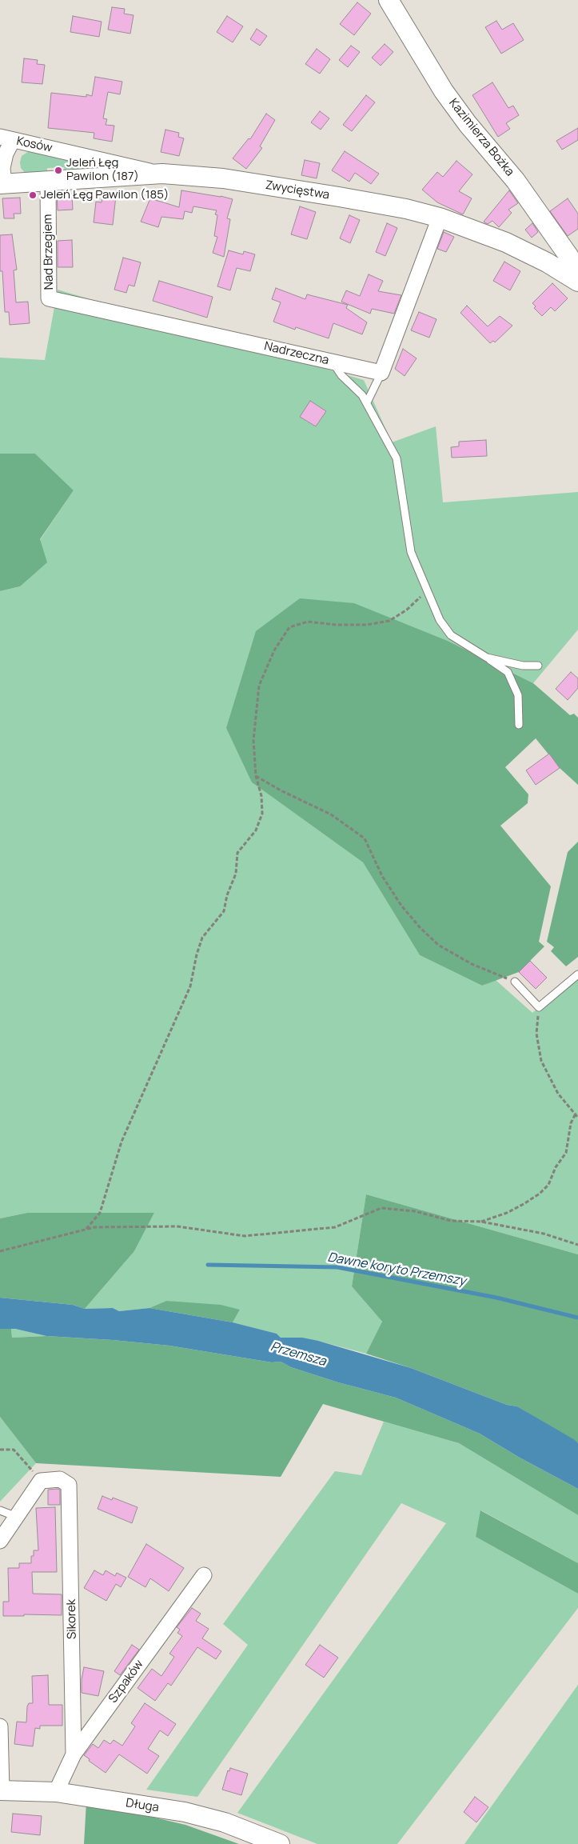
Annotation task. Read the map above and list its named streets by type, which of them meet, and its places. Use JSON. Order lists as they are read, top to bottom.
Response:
{
  "streets": {
    "street": [
      "Kazimierza Bożka",
      "Kosów",
      "Zwycięstwa",
      "Nad Brzegiem",
      "Nadrzeczna",
      "Sikorek",
      "Szpaków",
      "Długa"
    ]
  },
  "crossings": [
    ["Kosów", "Zwycięstwa"],
    ["Zwycięstwa", "Nad Brzegiem"],
    ["Nad Brzegiem", "Nadrzeczna"],
    ["Sikorek", "Szpaków"],
    ["Szpaków", "Długa"]
  ],
  "water": ["Dawne koryto Przemszy", "Przemsza"],
  "places": ["Jeleń Łęg Pawilon (187)", "Jeleń Łęg Pawilon (185)"]
}
